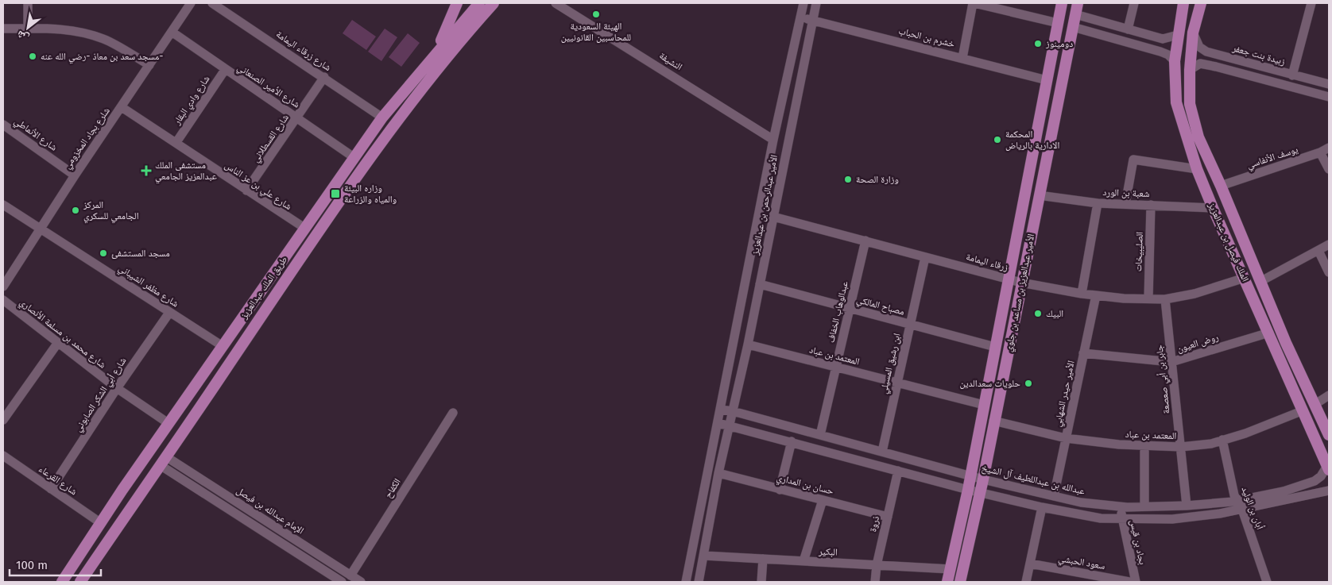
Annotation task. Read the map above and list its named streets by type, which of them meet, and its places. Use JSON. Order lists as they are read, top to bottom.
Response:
{
  "streets": {
    "main road": ["الملك فيصل بن عبدالعزيز", "طريق الملك عبدالعزيز", "الأمير عبدالعزيز بن مساعد بن جلوي"],
    "street": [
      "خشرم بن الحباب",
      "شارع زرقاء اليمامة",
      "زبيدة بنت جعفر",
      "النشيفة",
      "شارع الأمير الصنعاني",
      "شارع وادي البقار",
      "شارع الأنماطي",
      "شلرع بجاد المخزومي",
      "شارع القسطلاني",
      "يوسف الأنفاسي",
      "شارع علي بن عز الناس",
      "شعبة بن الورد",
      "الأمير عبدالرحمن بن عبدالعزيز",
      "الصليبيخات",
      "زرقاء اليمامة",
      "شارع مظفر الشيباني",
      "مصباح المالكي",
      "عبدالوهاب الخفاف",
      "شارع محمد بن مسلمة الأنصاري",
      "روض العيون",
      "المعتمد بن عباد",
      "ابن رشيق المسيلي",
      "جابر بن أبي صعصعة",
      "الأمير حيدر الشهابي",
      "شارع أبي الشكر الصابوني",
      "عبدالله بن عبداللطيف آل الشيخ",
      "شارع القرعاء",
      "حسان بن المداري",
      "الكفاح",
      "أبان بن الوليد",
      "الإمام عبدالله بن فيصل",
      "ذروة",
      "بجاد بن قيس",
      "البكير",
      "سعود الحبشي"
    ]
  },
  "crossings": [
    ["خشرم بن الحباب", "الأمير عبدالرحمن بن عبدالعزيز"],
    ["خشرم بن الحباب", "الأمير عبدالعزيز بن مساعد بن جلوي"],
    ["شارع زرقاء اليمامة", "شارع القسطلاني"],
    ["شارع زرقاء اليمامة", "طريق الملك عبدالعزيز"],
    ["زبيدة بنت جعفر", "الملك فيصل بن عبدالعزيز"],
    ["النشيفة", "الأمير عبدالرحمن بن عبدالعزيز"],
    ["شارع الأمير الصنعاني", "شارع وادي البقار"],
    ["شارع الأمير الصنعاني", "شلرع بجاد المخزومي"],
    ["شارع الأمير الصنعاني", "شارع القسطلاني"],
    ["شارع الأمير الصنعاني", "طريق الملك عبدالعزيز"],
    ["شارع وادي البقار", "شارع علي بن عز الناس"],
    ["شارع الأنماطي", "شلرع بجاد المخزومي"],
    ["شلرع بجاد المخزومي", "شارع علي بن عز الناس"],
    ["شلرع بجاد المخزومي", "شارع مظفر الشيباني"],
    ["شارع القسطلاني", "شارع علي بن عز الناس"],
    ["يوسف الأنفاسي", "الملك فيصل بن عبدالعزيز"],
    ["شارع علي بن عز الناس", "طريق الملك عبدالعزيز"],
    ["شعبة بن الورد", "الملك فيصل بن عبدالعزيز"],
    ["شعبة بن الورد", "الصليبيخات"],
    ["شعبة بن الورد", "الأمير عبدالعزيز بن مساعد بن جلوي"],
    ["الأمير عبدالرحمن بن عبدالعزيز", "زرقاء اليمامة"],
    ["الأمير عبدالرحمن بن عبدالعزيز", "مصباح المالكي"],
    ["الأمير عبدالرحمن بن عبدالعزيز", "المعتمد بن عباد"],
    ["الأمير عبدالرحمن بن عبدالعزيز", "عبدالله بن عبداللطيف آل الشيخ"],
    ["الملك فيصل بن عبدالعزيز", "زرقاء اليمامة"],
    ["الملك فيصل بن عبدالعزيز", "روض العيون"],
    ["الملك فيصل بن عبدالعزيز", "المعتمد بن عباد"],
    ["الملك فيصل بن عبدالعزيز", "عبدالله بن عبداللطيف آل الشيخ"],
    ["الصليبيخات", "زرقاء اليمامة"],
    ["زرقاء اليمامة", "الأمير عبدالعزيز بن مساعد بن جلوي"],
    ["زرقاء اليمامة", "عبدالوهاب الخفاف"],
    ["زرقاء اليمامة", "ابن رشيق المسيلي"],
    ["زرقاء اليمامة", "جابر بن أبي صعصعة"],
    ["زرقاء اليمامة", "الأمير حيدر الشهابي"],
    ["شارع مظفر الشيباني", "طريق الملك عبدالعزيز"],
    ["شارع مظفر الشيباني", "شارع أبي الشكر الصابوني"],
    ["طريق الملك عبدالعزيز", "شارع محمد بن مسلمة الأنصاري"],
    ["طريق الملك عبدالعزيز", "شارع القرعاء"],
    ["طريق الملك عبدالعزيز", "الإمام عبدالله بن فيصل"],
    ["الأمير عبدالعزيز بن مساعد بن جلوي", "مصباح المالكي"],
    ["الأمير عبدالعزيز بن مساعد بن جلوي", "المعتمد بن عباد"],
    ["الأمير عبدالعزيز بن مساعد بن جلوي", "عبدالله بن عبداللطيف آل الشيخ"],
    ["الأمير عبدالعزيز بن مساعد بن جلوي", "البكير"],
    ["مصباح المالكي", "عبدالوهاب الخفاف"],
    ["مصباح المالكي", "ابن رشيق المسيلي"],
    ["عبدالوهاب الخفاف", "المعتمد بن عباد"],
    ["عبدالوهاب الخفاف", "عبدالله بن عبداللطيف آل الشيخ"],
    ["شارع محمد بن مسلمة الأنصاري", "شارع أبي الشكر الصابوني"],
    ["روض العيون", "جابر بن أبي صعصعة"],
    ["روض العيون", "الأمير حيدر الشهابي"],
    ["المعتمد بن عباد", "ابن رشيق المسيلي"],
    ["المعتمد بن عباد", "جابر بن أبي صعصعة"],
    ["المعتمد بن عباد", "الأمير حيدر الشهابي"],
    ["المعتمد بن عباد", "أبان بن الوليد"],
    ["ابن رشيق المسيلي", "عبدالله بن عبداللطيف آل الشيخ"],
    ["جابر بن أبي صعصعة", "عبدالله بن عبداللطيف آل الشيخ"],
    ["الأمير حيدر الشهابي", "عبدالله بن عبداللطيف آل الشيخ"],
    ["شارع أبي الشكر الصابوني", "شارع القرعاء"],
    ["عبدالله بن عبداللطيف آل الشيخ", "أبان بن الوليد"],
    ["عبدالله بن عبداللطيف آل الشيخ", "بجاد بن قيس"],
    ["حسان بن المداري", "ذروة"],
    ["الكفاح", "الإمام عبدالله بن فيصل"],
    ["ذروة", "البكير"]
  ],
  "places": {
    "other": [
      "الهيئة السعودية للمحاسبين القانونيين",
      "دومينوز",
      "مسجد سعد بن معاذ -رضي الله عنه-",
      "المحكمة الادارية بالرياض",
      "وزارة الصحة",
      "المركز الجامعي للسكري",
      "مسجد المستشفئ",
      "البيك",
      "حلويات سعدالدين"
    ],
    "health": ["مستشفى الملك عبدالعزيز الجامعي"],
    "transit": ["وزاره البيئة والمياه والزراعة"]
  },
  "scale_bar": "100 m",
  "north": "bottom left"
}
